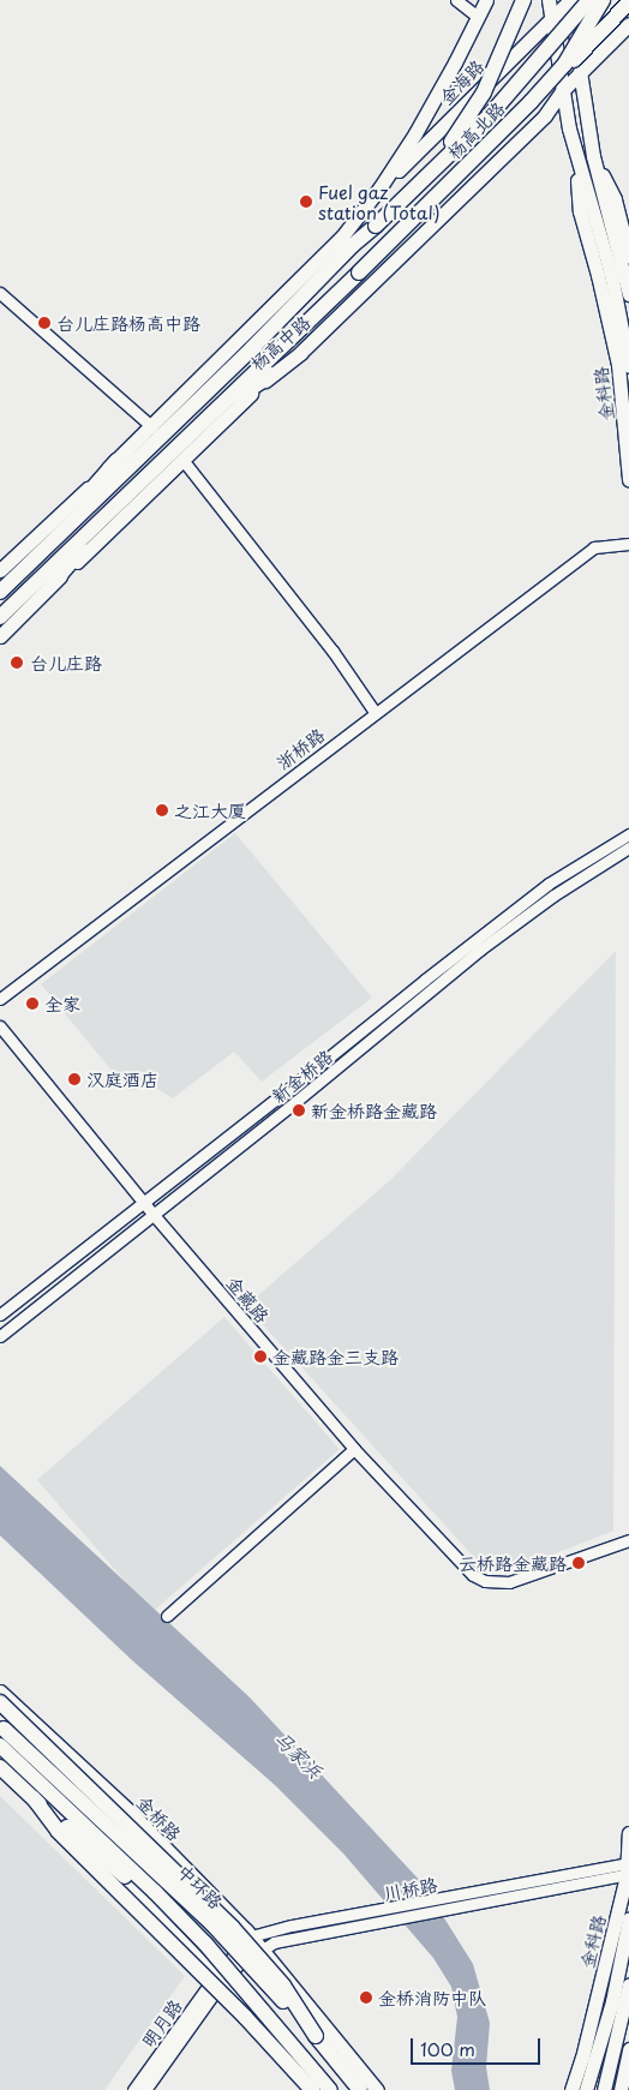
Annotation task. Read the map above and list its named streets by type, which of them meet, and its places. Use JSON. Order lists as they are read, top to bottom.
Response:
{
  "streets": {
    "highway": ["杨高北路", "杨高中路", "中环路"],
    "main road": ["金海路", "金科路", "金桥路"],
    "street": [
      "浙桥路",
      "新金桥路",
      "金藏路",
      "川桥路",
      "明月路"
    ]
  },
  "crossings": [
    ["金海路", "杨高中路"],
    ["金海路", "金科路"],
    ["杨高北路", "杨高中路"],
    ["杨高中路", "金科路"],
    ["金科路", "川桥路"],
    ["新金桥路", "金藏路"],
    ["金桥路", "川桥路"],
    ["川桥路", "明月路"]
  ],
  "water": ["马家浜"],
  "places": [
    "Fuel gaz station (Total)",
    "台儿庄路杨高中路",
    "台儿庄路",
    "之江大厦",
    "全家",
    "汉庭酒店",
    "新金桥路金藏路",
    "金藏路金三支路",
    "云桥路金藏路",
    "金桥消防中队"
  ],
  "scale_bar": "100 m"
}
